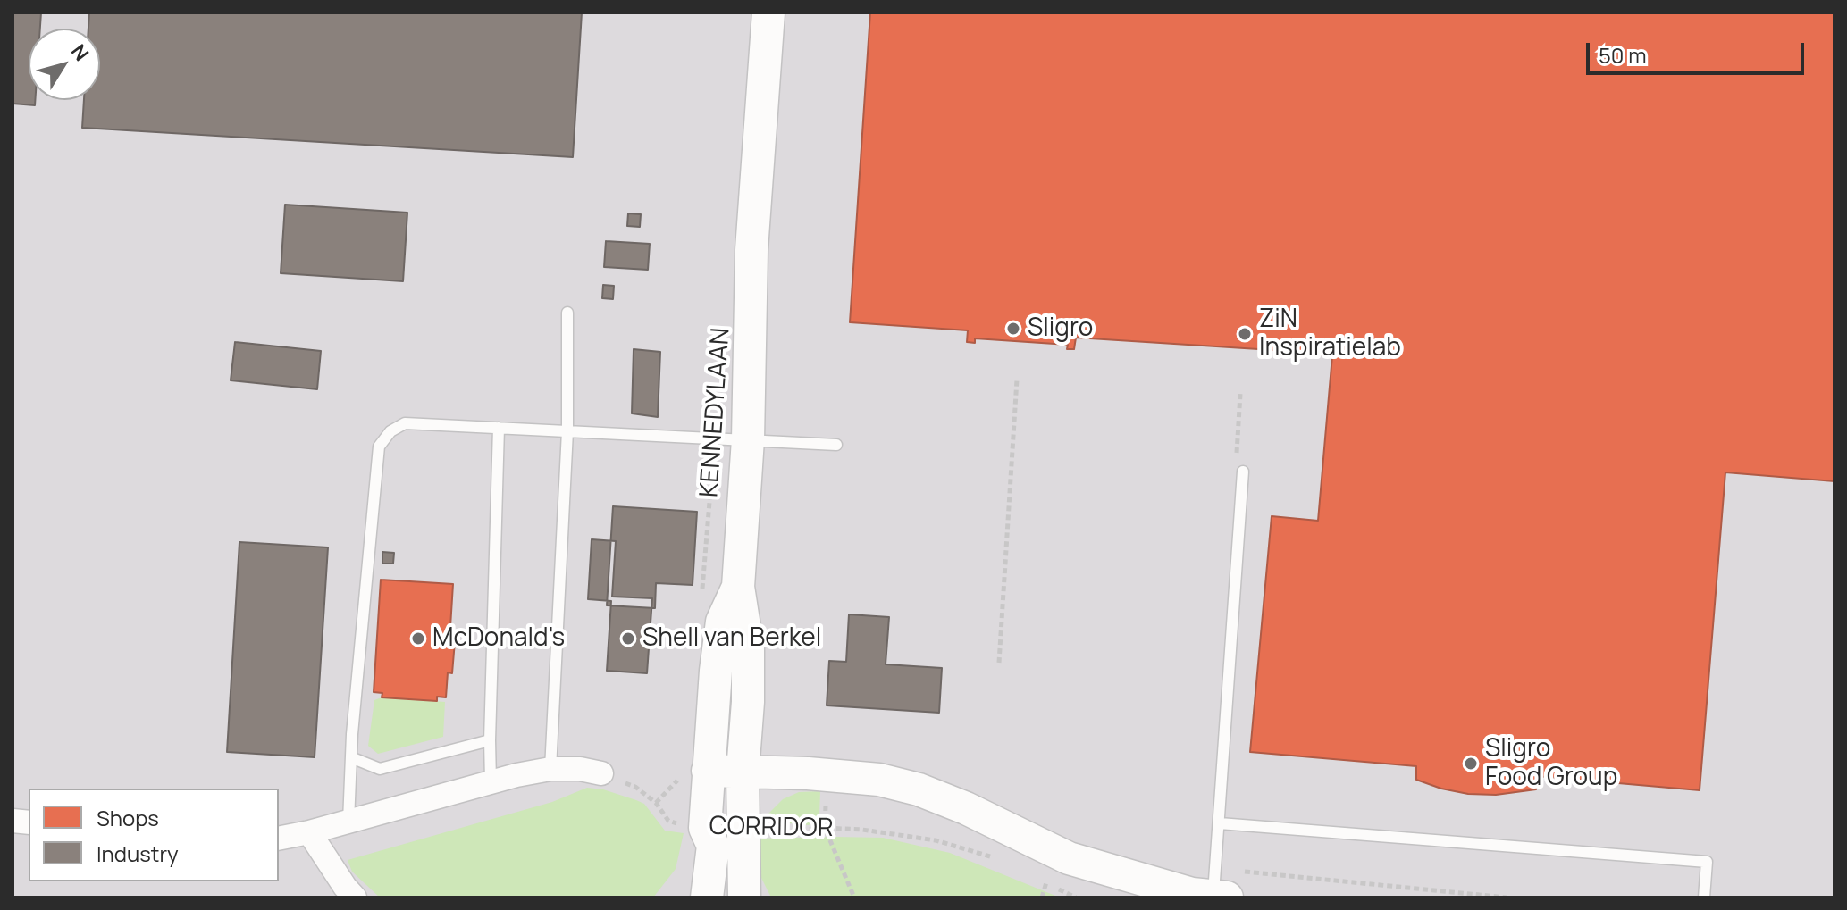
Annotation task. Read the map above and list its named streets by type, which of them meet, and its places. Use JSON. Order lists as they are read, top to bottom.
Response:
{
  "streets": {
    "street": ["KENNEDYLAAN"],
    "path": ["CORRIDOR"]
  },
  "crossings": [
    ["KENNEDYLAAN", "CORRIDOR"]
  ],
  "places": [
    "Sligro",
    "ZiN Inspiratielab",
    "McDonald's",
    "Shell van Berkel",
    "Sligro Food Group"
  ],
  "legend": ["Shops", "Industry"],
  "scale_bar": "50 m",
  "north": "top right"
}
